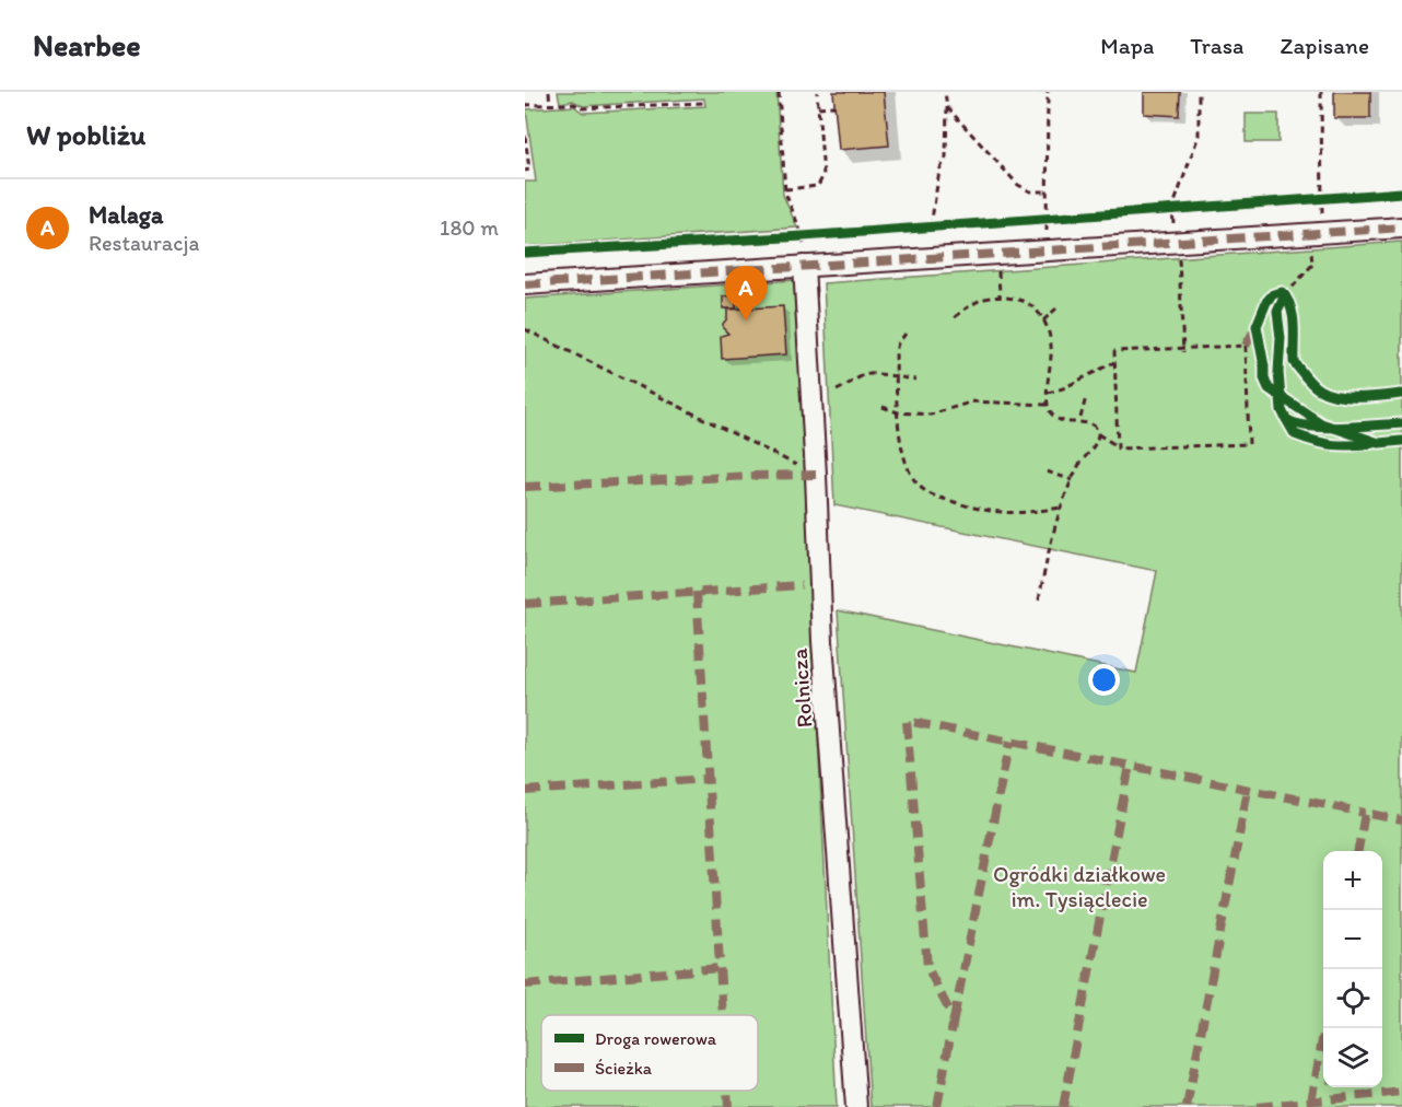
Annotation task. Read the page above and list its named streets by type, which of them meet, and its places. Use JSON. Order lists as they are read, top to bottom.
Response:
{
  "streets": {
    "street": ["Rolnicza"]
  },
  "parks": ["Ogródki działkowe im. Tysiąclecie"],
  "legend": ["Droga rowerowa", "Ścieżka"],
  "page": {
    "header": "Nearbee",
    "nav": ["Mapa", "Trasa", "Zapisane"],
    "heading": "W pobliżu",
    "list": [
      {
        "mark": "A",
        "name": "Malaga",
        "note": "Restauracja",
        "value": "180 m"
      }
    ],
    "pins": "A",
    "map_buttons": ["+", "−"]
  }
}
